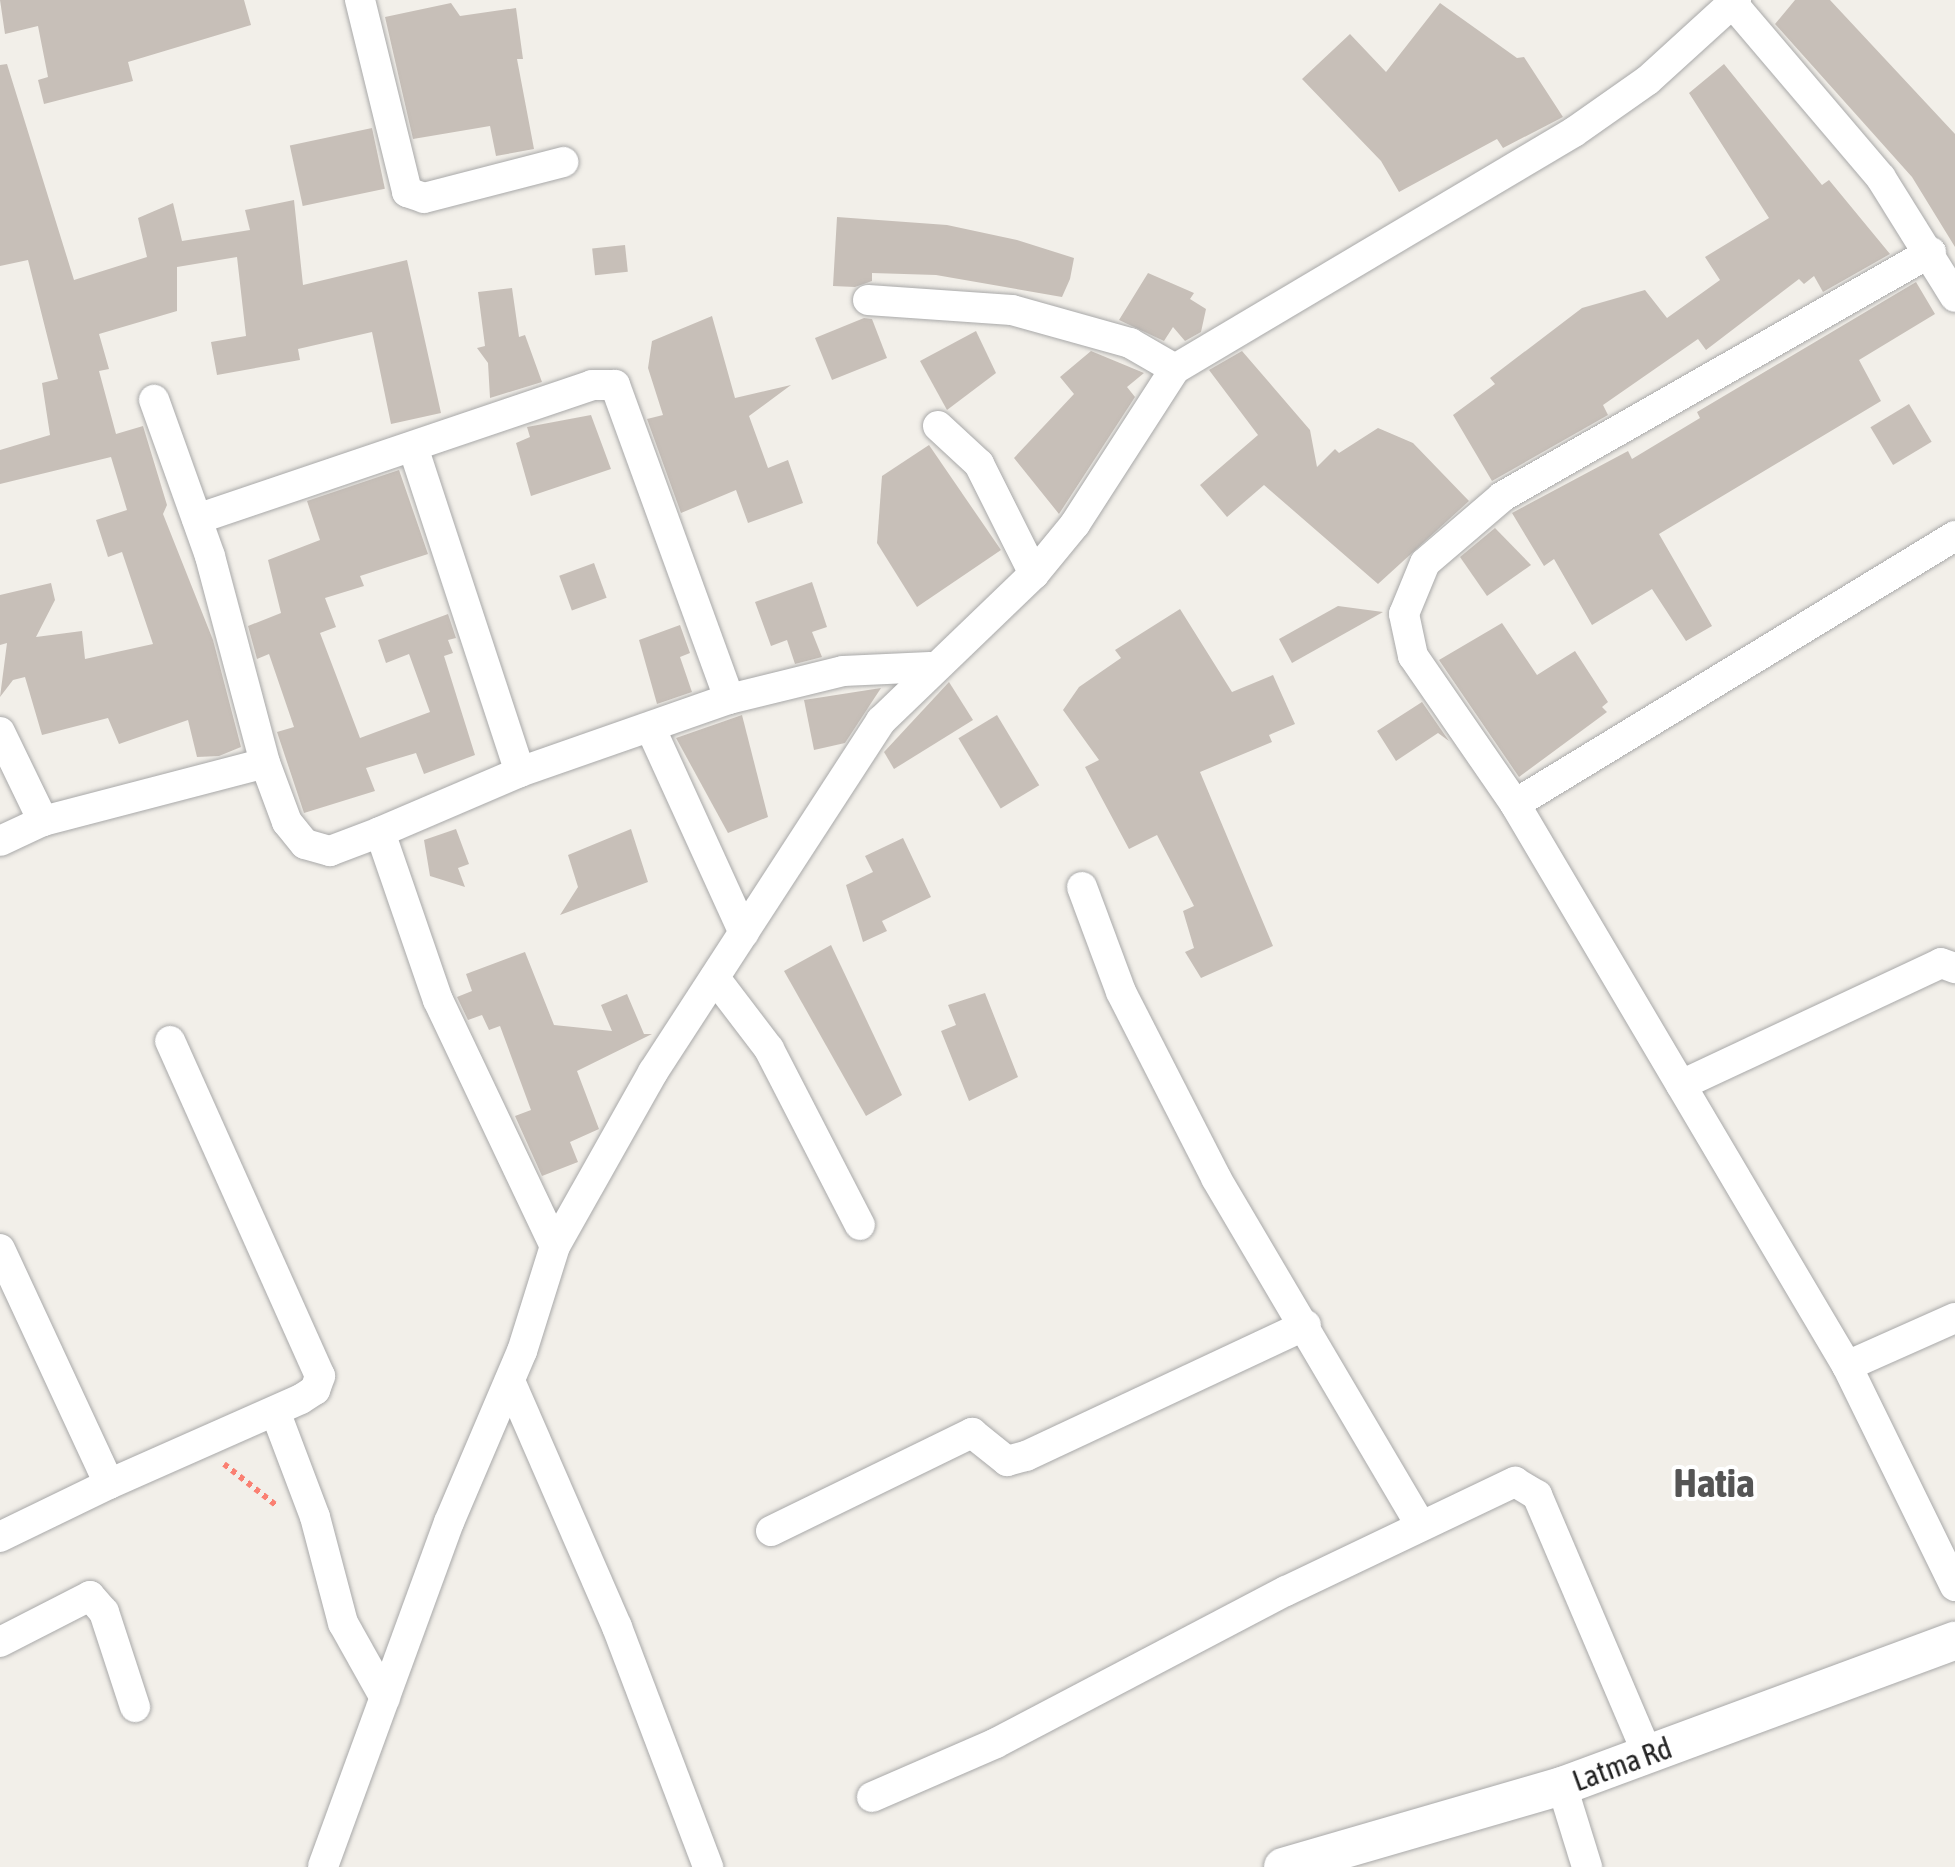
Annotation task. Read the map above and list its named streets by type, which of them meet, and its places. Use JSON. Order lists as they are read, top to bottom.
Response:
{
  "streets": {
    "street": ["Latma Rd"]
  },
  "districts": ["Hatia"]
}
